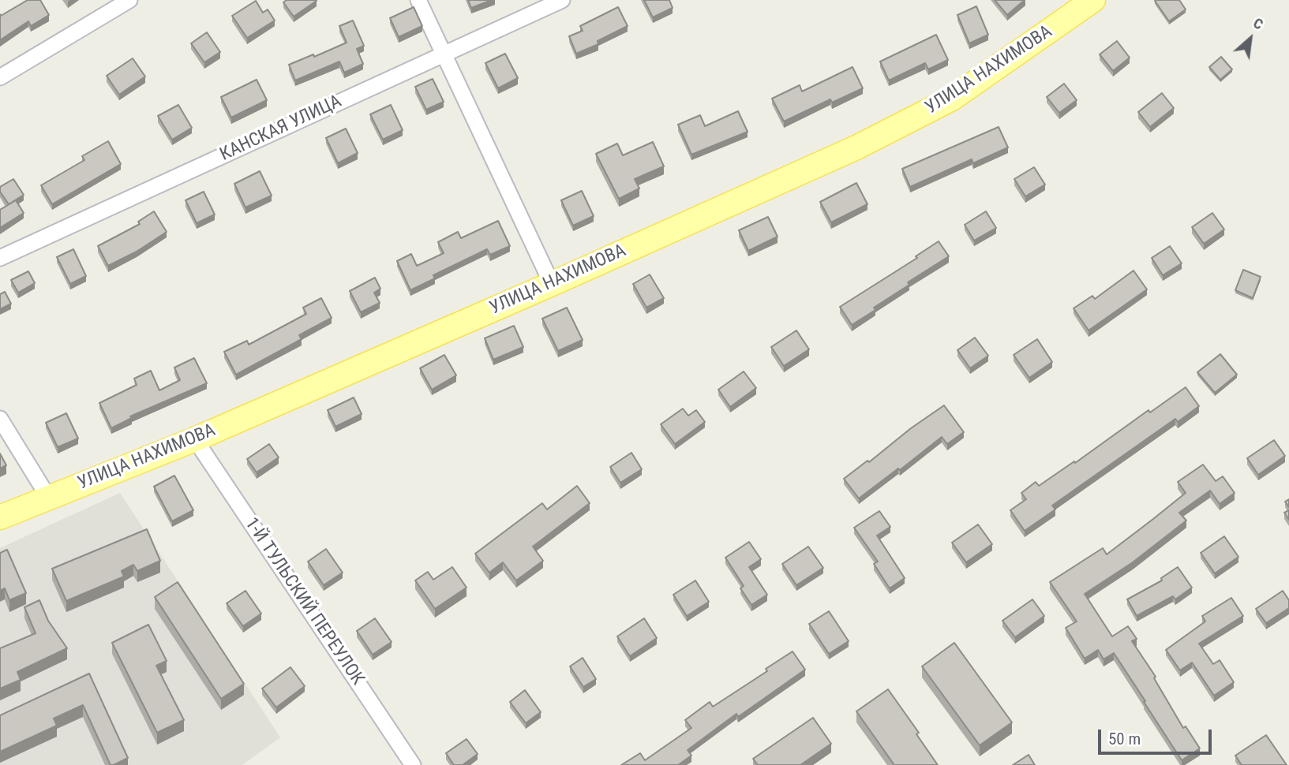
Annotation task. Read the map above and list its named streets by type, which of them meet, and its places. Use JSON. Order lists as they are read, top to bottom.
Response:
{
  "streets": {
    "main road": ["УЛИЦА НАХИМОВА"],
    "street": ["КАНСКАЯ УЛИЦА", "1-Й ТУЛЬСКИЙ ПЕРЕУЛОК"]
  },
  "crossings": [
    ["УЛИЦА НАХИМОВА", "1-Й ТУЛЬСКИЙ ПЕРЕУЛОК"]
  ],
  "scale_bar": "50 m",
  "north": "top right"
}
